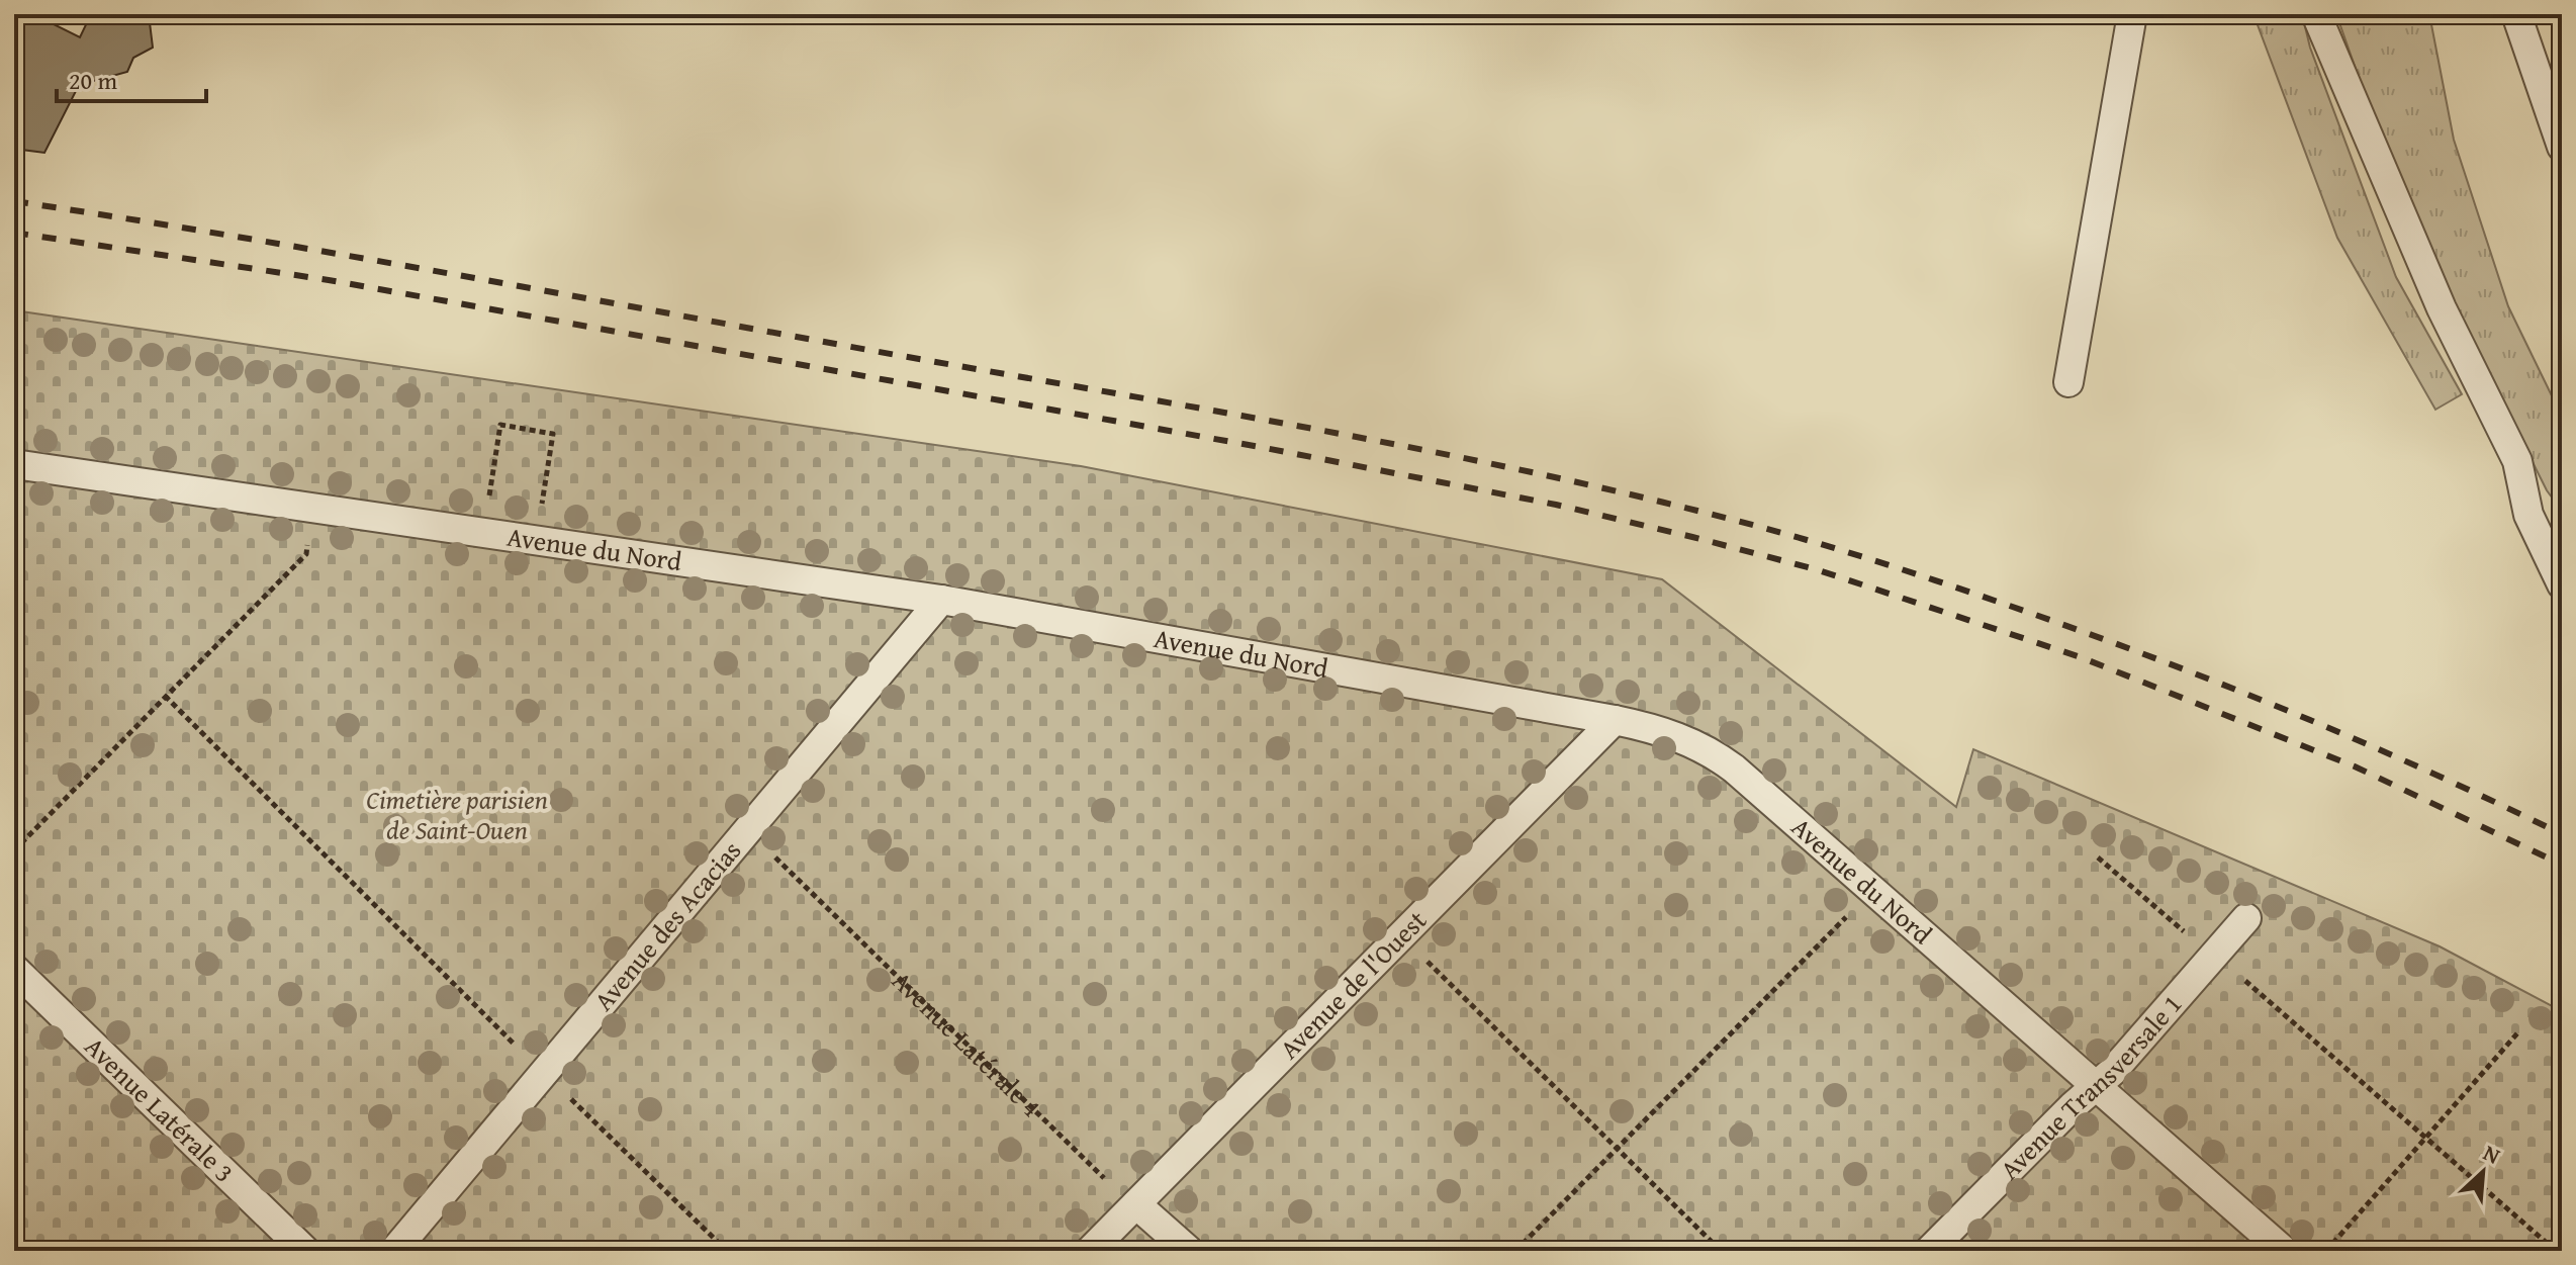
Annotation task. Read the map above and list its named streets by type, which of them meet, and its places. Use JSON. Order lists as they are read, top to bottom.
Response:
{
  "streets": {
    "lane": [
      "Avenue du Nord",
      "Avenue des Acacias",
      "Avenue de l'Ouest",
      "Avenue Transversale 1",
      "Avenue Latérale 3"
    ],
    "path": ["Avenue Latérale 4"]
  },
  "crossings": [
    ["Avenue du Nord", "Avenue des Acacias"],
    ["Avenue du Nord", "Avenue de l'Ouest"],
    ["Avenue du Nord", "Avenue Transversale 1"],
    ["Avenue des Acacias", "Avenue Latérale 4"],
    ["Avenue de l'Ouest", "Avenue Latérale 4"]
  ],
  "parks": ["Cimetière parisien de Saint-Ouen"],
  "scale_bar": "20 m",
  "north": "top right"
}
